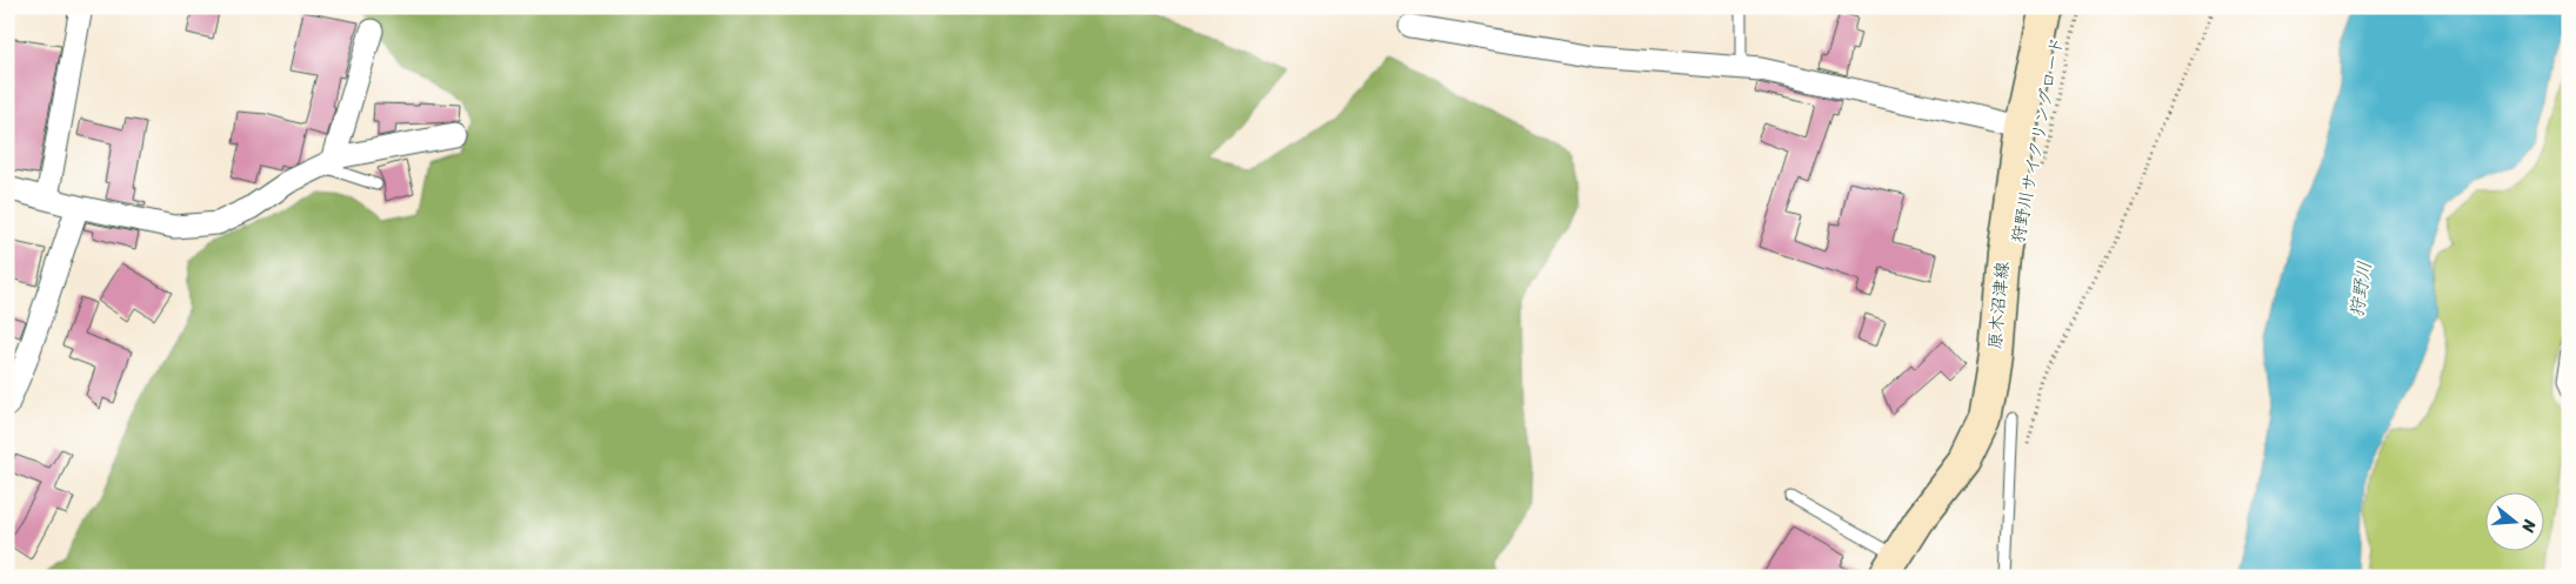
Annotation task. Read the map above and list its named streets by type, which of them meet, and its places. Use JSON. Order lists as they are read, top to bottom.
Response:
{
  "streets": {
    "main road": ["原木沼津線"],
    "path": ["狩野川サイクリングロード"]
  },
  "water": ["狩野川"],
  "north": "right"
}
